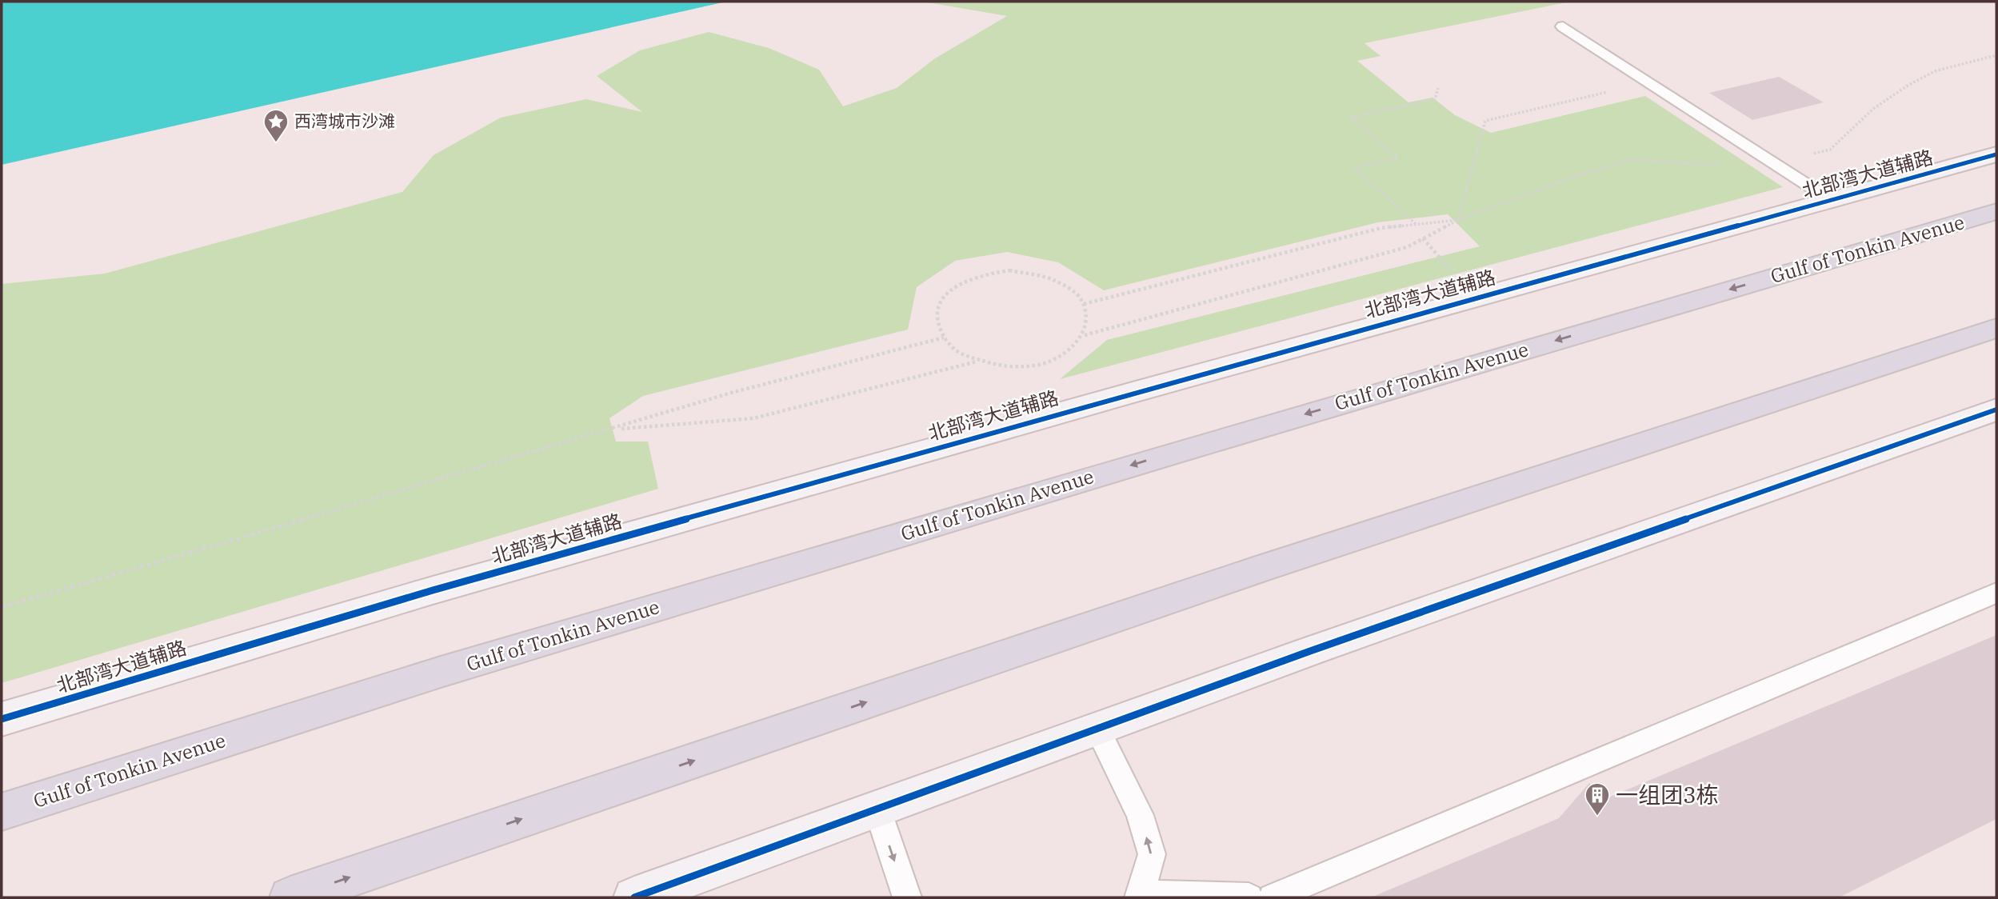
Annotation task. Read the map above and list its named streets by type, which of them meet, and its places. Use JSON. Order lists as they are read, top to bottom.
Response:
{
  "streets": {
    "highway": ["Gulf of Tonkin Avenue"],
    "main road": ["北部湾大道辅路"]
  },
  "places": {
    "place": ["西湾城市沙滩"],
    "building": ["一组团3栋"]
  }
}
